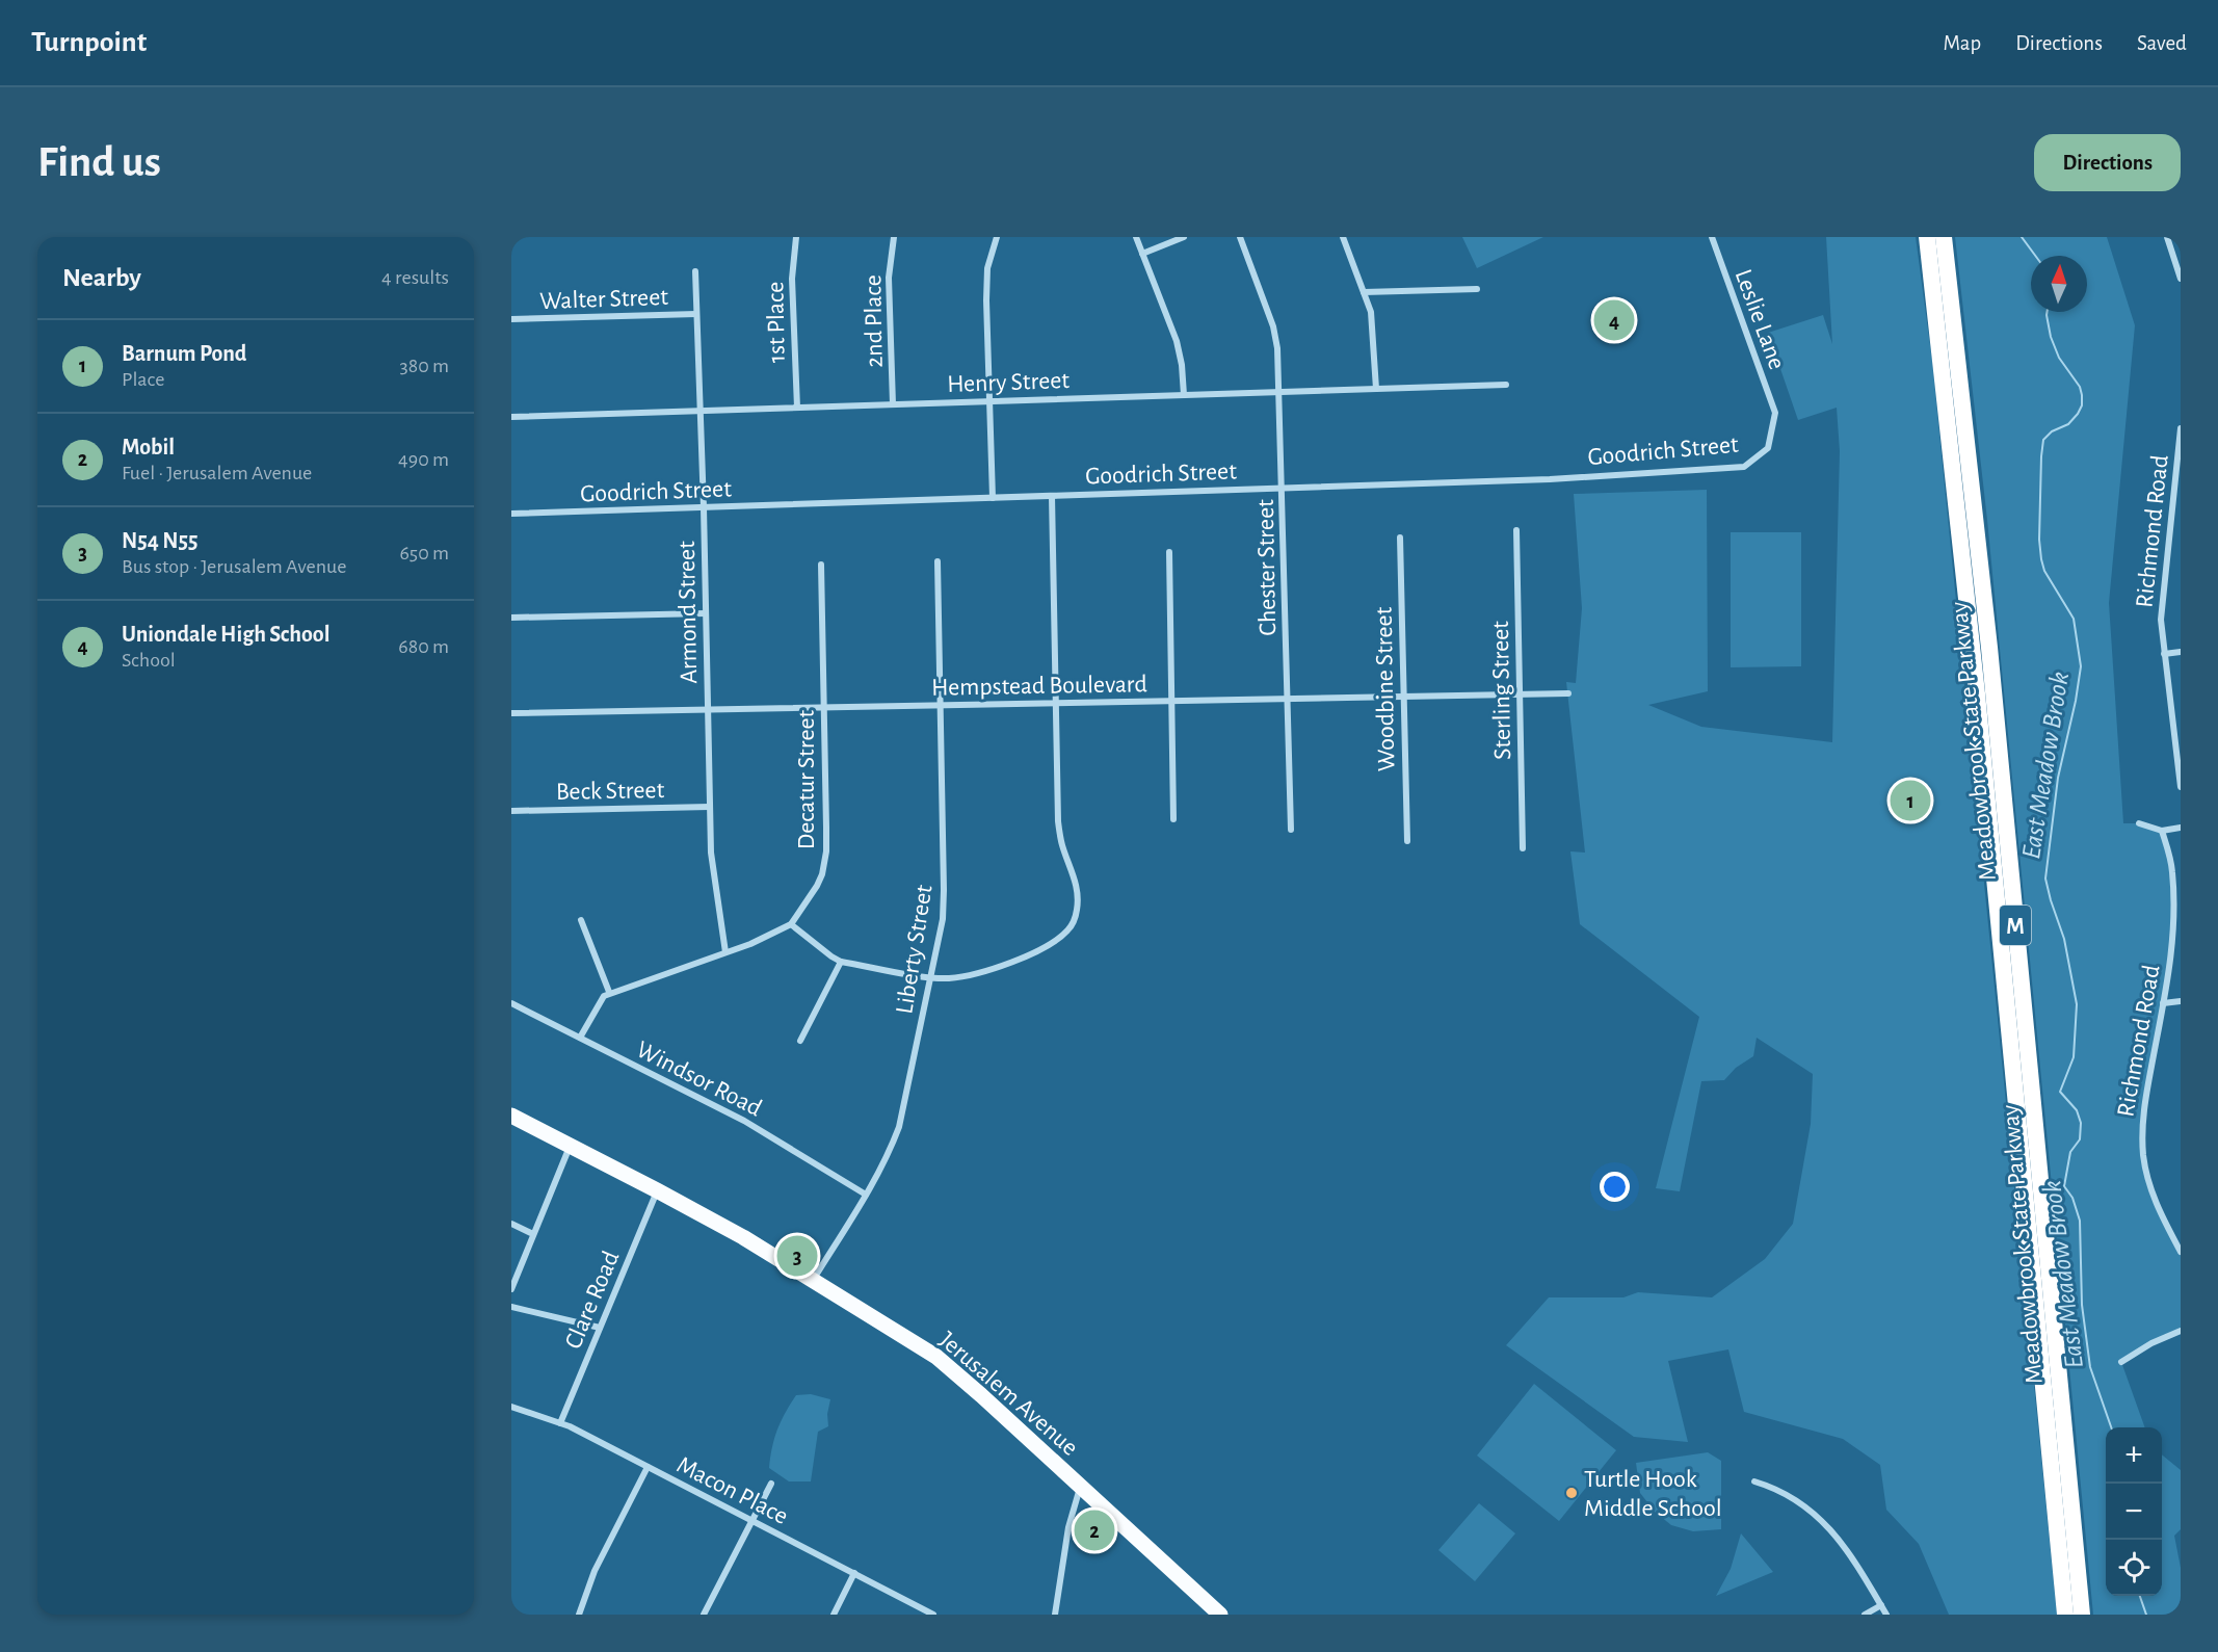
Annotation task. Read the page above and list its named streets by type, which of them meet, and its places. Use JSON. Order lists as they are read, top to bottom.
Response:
{
  "streets": {
    "highway": ["Meadowbrook State Parkway", "M"],
    "main road": ["Jerusalem Avenue"],
    "street": [
      "Walter Street",
      "Leslie Lane",
      "2nd Place",
      "1st Place",
      "Henry Street",
      "Goodrich Street",
      "Richmond Road",
      "Chester Street",
      "Armond Street",
      "Hempstead Boulevard",
      "Woodbine Street",
      "Sterling Street",
      "Decatur Street",
      "Beck Street",
      "Liberty Street",
      "Windsor Road",
      "Clare Road",
      "Macon Place"
    ]
  },
  "crossings": [
    ["Walter Street", "Armond Street"],
    ["Leslie Lane", "Goodrich Street"],
    ["2nd Place", "Henry Street"],
    ["1st Place", "Henry Street"],
    ["Henry Street", "Chester Street"],
    ["Henry Street", "Armond Street"],
    ["Goodrich Street", "Chester Street"],
    ["Goodrich Street", "Armond Street"],
    ["Chester Street", "Hempstead Boulevard"],
    ["Armond Street", "Hempstead Boulevard"],
    ["Armond Street", "Beck Street"],
    ["Hempstead Boulevard", "Woodbine Street"],
    ["Hempstead Boulevard", "Sterling Street"],
    ["Hempstead Boulevard", "Decatur Street"],
    ["Hempstead Boulevard", "Liberty Street"],
    ["Liberty Street", "Windsor Road"],
    ["Liberty Street", "Jerusalem Avenue"],
    ["Clare Road", "Jerusalem Avenue"],
    ["Clare Road", "Macon Place"]
  ],
  "water": ["East Meadow Brook"],
  "places": ["Turtle Hook Middle School"],
  "north": "top",
  "page": {
    "header": "Turnpoint",
    "nav": ["Map", "Directions", "Saved"],
    "buttons": "Directions",
    "title": "Find us",
    "heading": ["Nearby", "4 results"],
    "pins": [
      "4",
      "1",
      "3",
      "2"
    ],
    "list": [
      {
        "mark": "1",
        "name": "Barnum Pond",
        "note": "Place",
        "value": "380 m"
      },
      {
        "mark": "2",
        "name": "Mobil",
        "note": "Fuel · Jerusalem Avenue",
        "value": "490 m"
      },
      {
        "mark": "3",
        "name": "N54 N55",
        "note": "Bus stop · Jerusalem Avenue",
        "value": "650 m"
      },
      {
        "mark": "4",
        "name": "Uniondale High School",
        "note": "School",
        "value": "680 m"
      }
    ],
    "map_buttons": ["+", "−"]
  }
}
